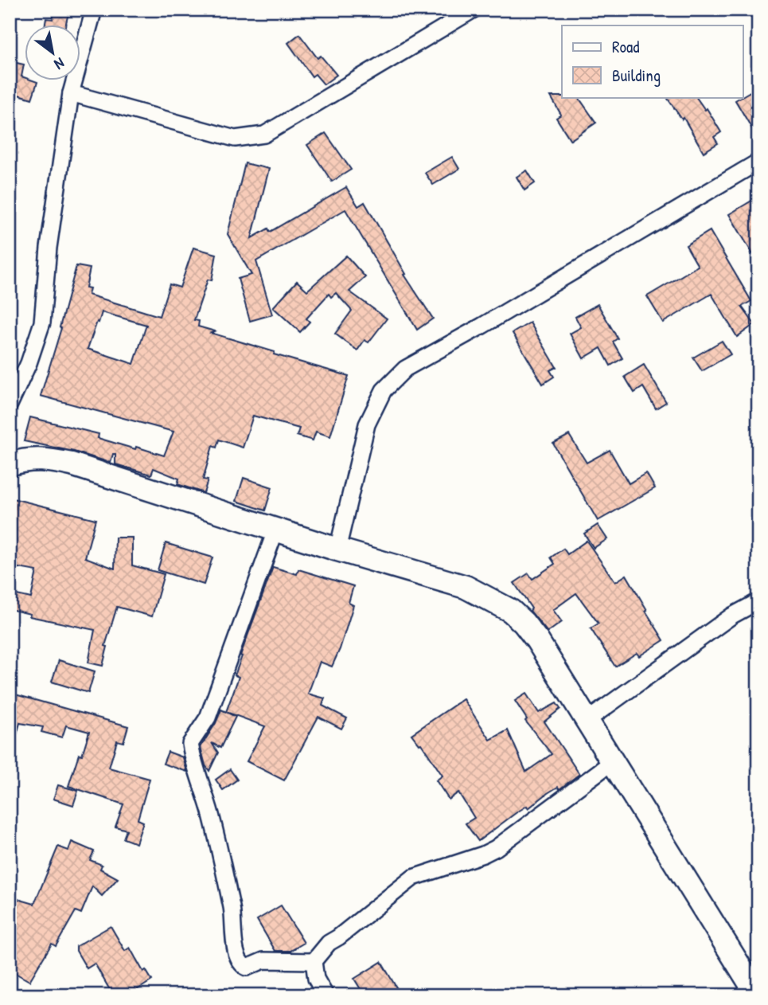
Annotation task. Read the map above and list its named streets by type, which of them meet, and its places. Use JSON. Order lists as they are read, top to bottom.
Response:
{
  "legend": ["Road", "Building"],
  "north": "bottom right"
}
